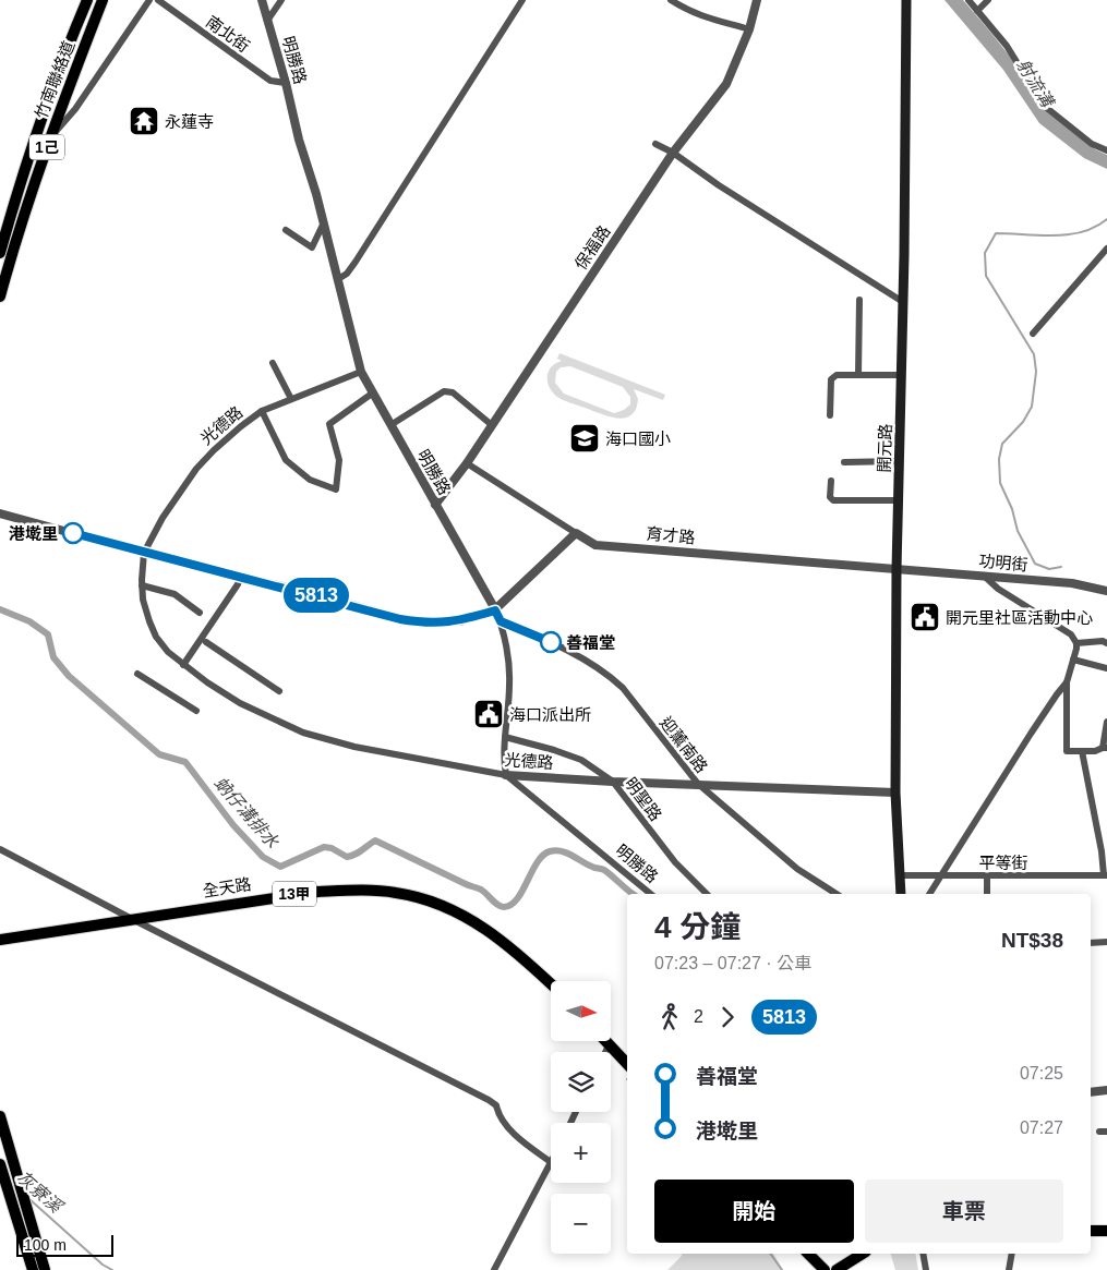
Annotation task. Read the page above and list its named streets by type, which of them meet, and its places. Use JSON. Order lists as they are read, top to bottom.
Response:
{
  "streets": {
    "main road": [
      "竹南聯絡道",
      "1己",
      "開元路",
      "全天路",
      "13甲"
    ],
    "street": [
      "南北街",
      "明勝路",
      "保福路",
      "光德路",
      "育才路",
      "功明街",
      "迎薰南路",
      "明聖路",
      "平等街"
    ]
  },
  "crossings": [
    ["南北街", "明勝路"],
    ["明勝路", "保福路"],
    ["明勝路", "光德路"],
    ["明勝路", "迎薰南路"],
    ["明勝路", "明聖路"],
    ["保福路", "育才路"],
    ["光德路", "開元路"],
    ["光德路", "迎薰南路"],
    ["光德路", "明聖路"],
    ["開元路", "育才路"],
    ["開元路", "功明街"],
    ["開元路", "平等街"],
    ["育才路", "功明街"]
  ],
  "water": ["射流溝", "蚋仔溝排水", "灰寮溪"],
  "places": {
    "temple": ["永蓮寺"],
    "school or university": ["海口國小"],
    "other": ["港墘里", "善福堂"],
    "public building": ["開元里社區活動中心", "海口派出所"]
  },
  "lines": ["bus line 5813"],
  "scale_bar": "100 m",
  "north": "right",
  "page": {
    "on_map": "5813",
    "heading": ["4 分鐘", "07:23 – 07:27 · 公車", "NT$38"],
    "map_buttons": ["+", "−"],
    "legs": ["2", "5813"],
    "list": [
      {
        "name": "善福堂",
        "value": "07:25"
      },
      {
        "name": "港墘里",
        "value": "07:27"
      }
    ],
    "buttons": ["開始", "車票"],
    "scale": "100 m"
  }
}
